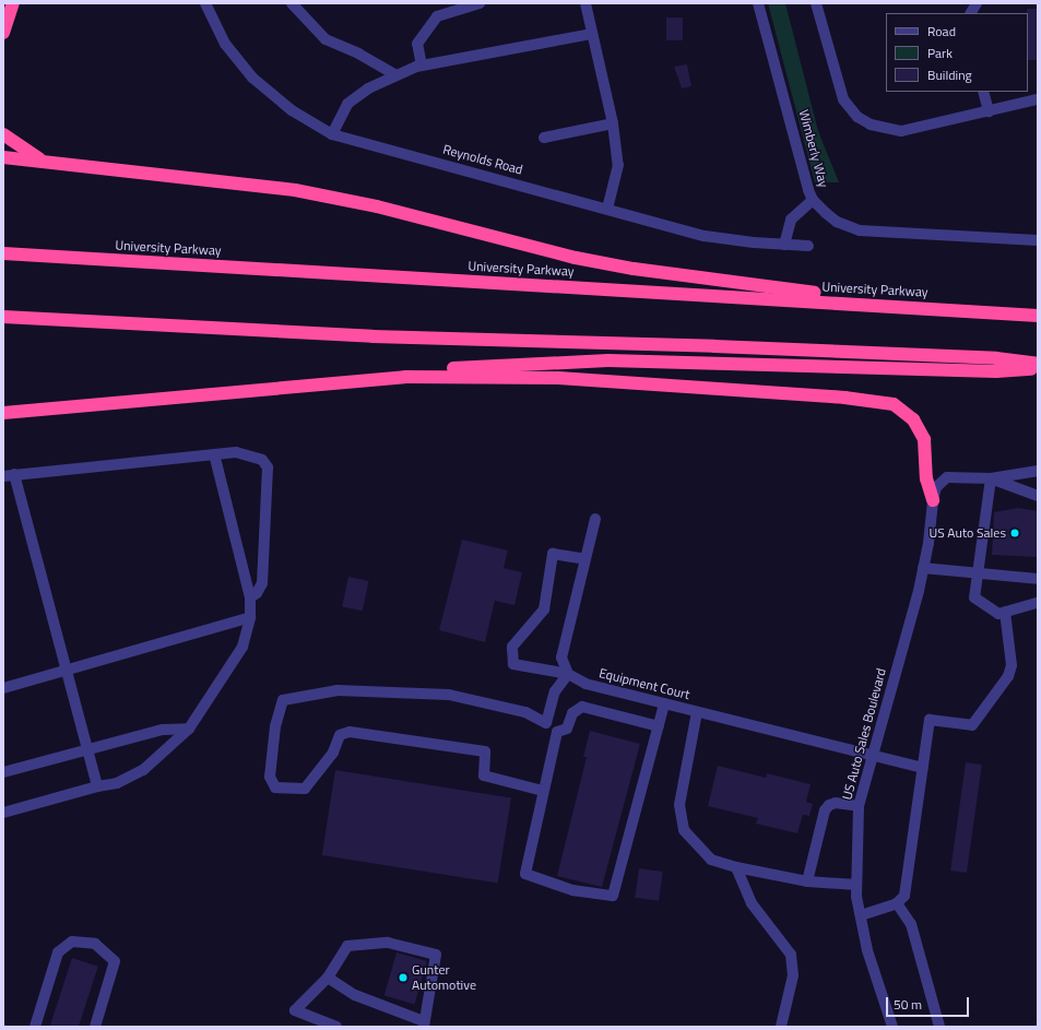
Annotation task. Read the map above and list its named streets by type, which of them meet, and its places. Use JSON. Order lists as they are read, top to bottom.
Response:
{
  "streets": {
    "highway": ["University Parkway"],
    "street": [
      "Wimberly Way",
      "Reynolds Road",
      "Equipment Court",
      "US Auto Sales Boulevard"
    ]
  },
  "crossings": [
    ["Equipment Court", "US Auto Sales Boulevard"]
  ],
  "places": ["US Auto Sales", "Gunter Automotive"],
  "legend": ["Road", "Park", "Building"],
  "scale_bar": "50 m"
}
